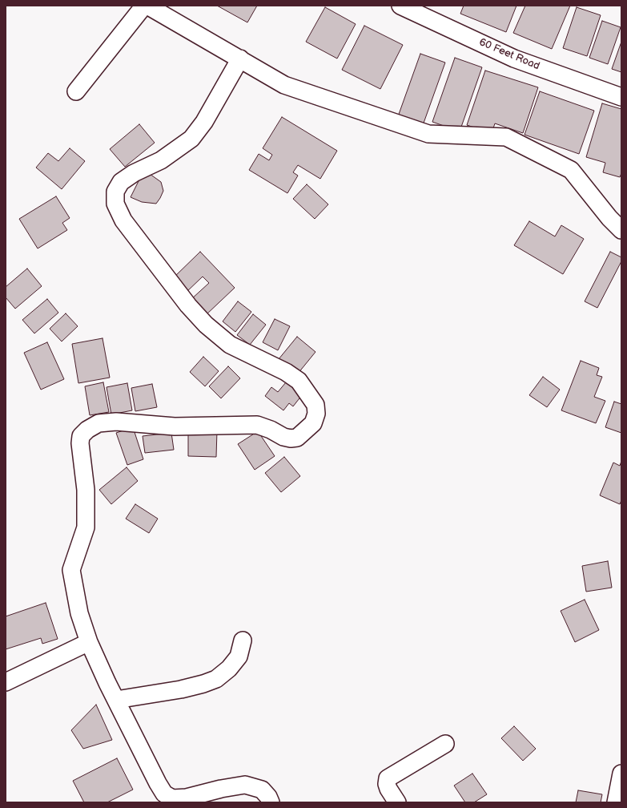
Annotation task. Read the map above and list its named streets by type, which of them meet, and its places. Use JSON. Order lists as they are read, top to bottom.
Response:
{
  "streets": {
    "street": ["60 Feet Road"]
  }
}
